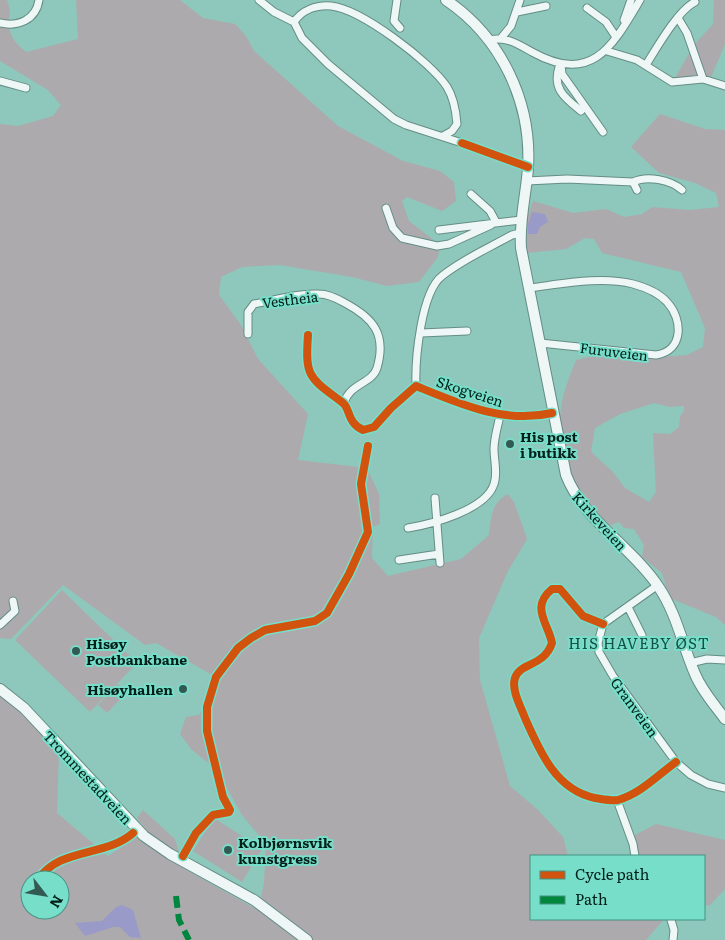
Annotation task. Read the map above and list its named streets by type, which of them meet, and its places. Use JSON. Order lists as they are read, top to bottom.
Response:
{
  "streets": {
    "main road": ["Kirkeveien", "Trommestadveien"],
    "street": [
      "Vestheia",
      "Furuveien",
      "Skogveien",
      "Granveien"
    ]
  },
  "crossings": [
    ["Vestheia", "Skogveien"],
    ["Furuveien", "Kirkeveien"],
    ["Skogveien", "Kirkeveien"]
  ],
  "districts": ["HIS HAVEBY ØST"],
  "places": [
    "His post i butikk",
    "Hisøy Postbankbane",
    "Hisøyhallen",
    "Kolbjørnsvik kunstgress"
  ],
  "legend": ["Cycle path", "Path"],
  "north": "bottom right"
}
